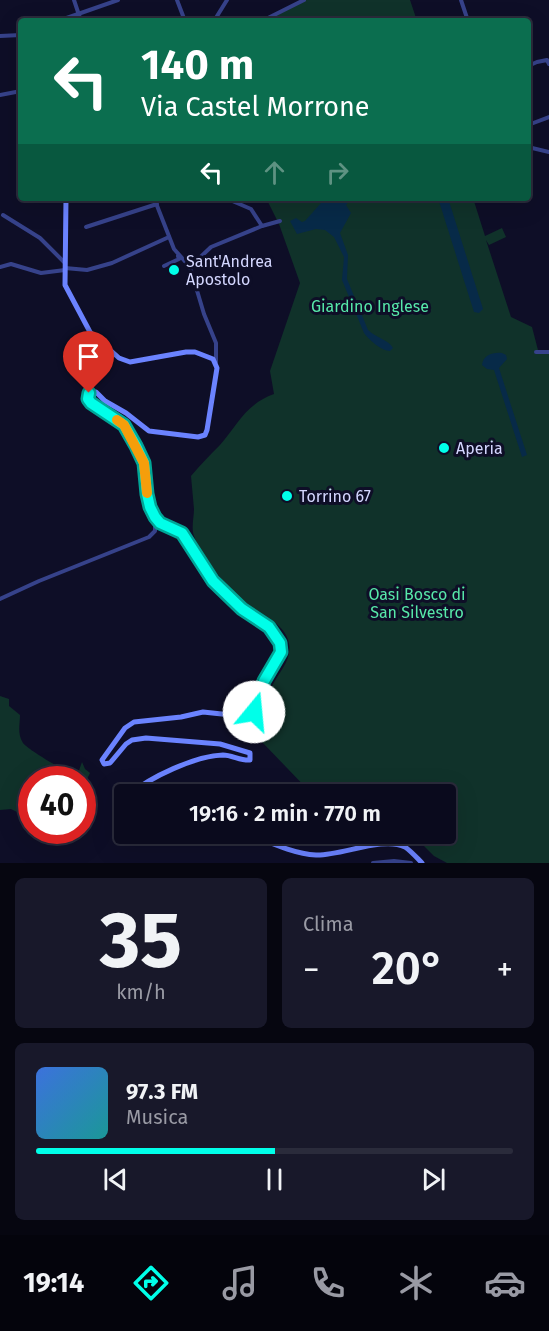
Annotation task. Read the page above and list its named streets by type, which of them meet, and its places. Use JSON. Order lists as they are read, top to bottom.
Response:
{
  "parks": ["Giardino Inglese", "Oasi Bosco di San Silvestro"],
  "places": ["Sant'Andrea Apostolo", "Aperia", "Torrino 67"],
  "page": {
    "turn": ["140 m", "Via Castel Morrone"],
    "limit": "40",
    "trip": "19:16 · 2 min · 770 m",
    "tile": [
      ["35", "km/h"],
      "Clima"
    ],
    "heat": ["−", "20°", "+"],
    "song": ["97.3 FM", "Musica"],
    "tabs": "19:14"
  }
}
